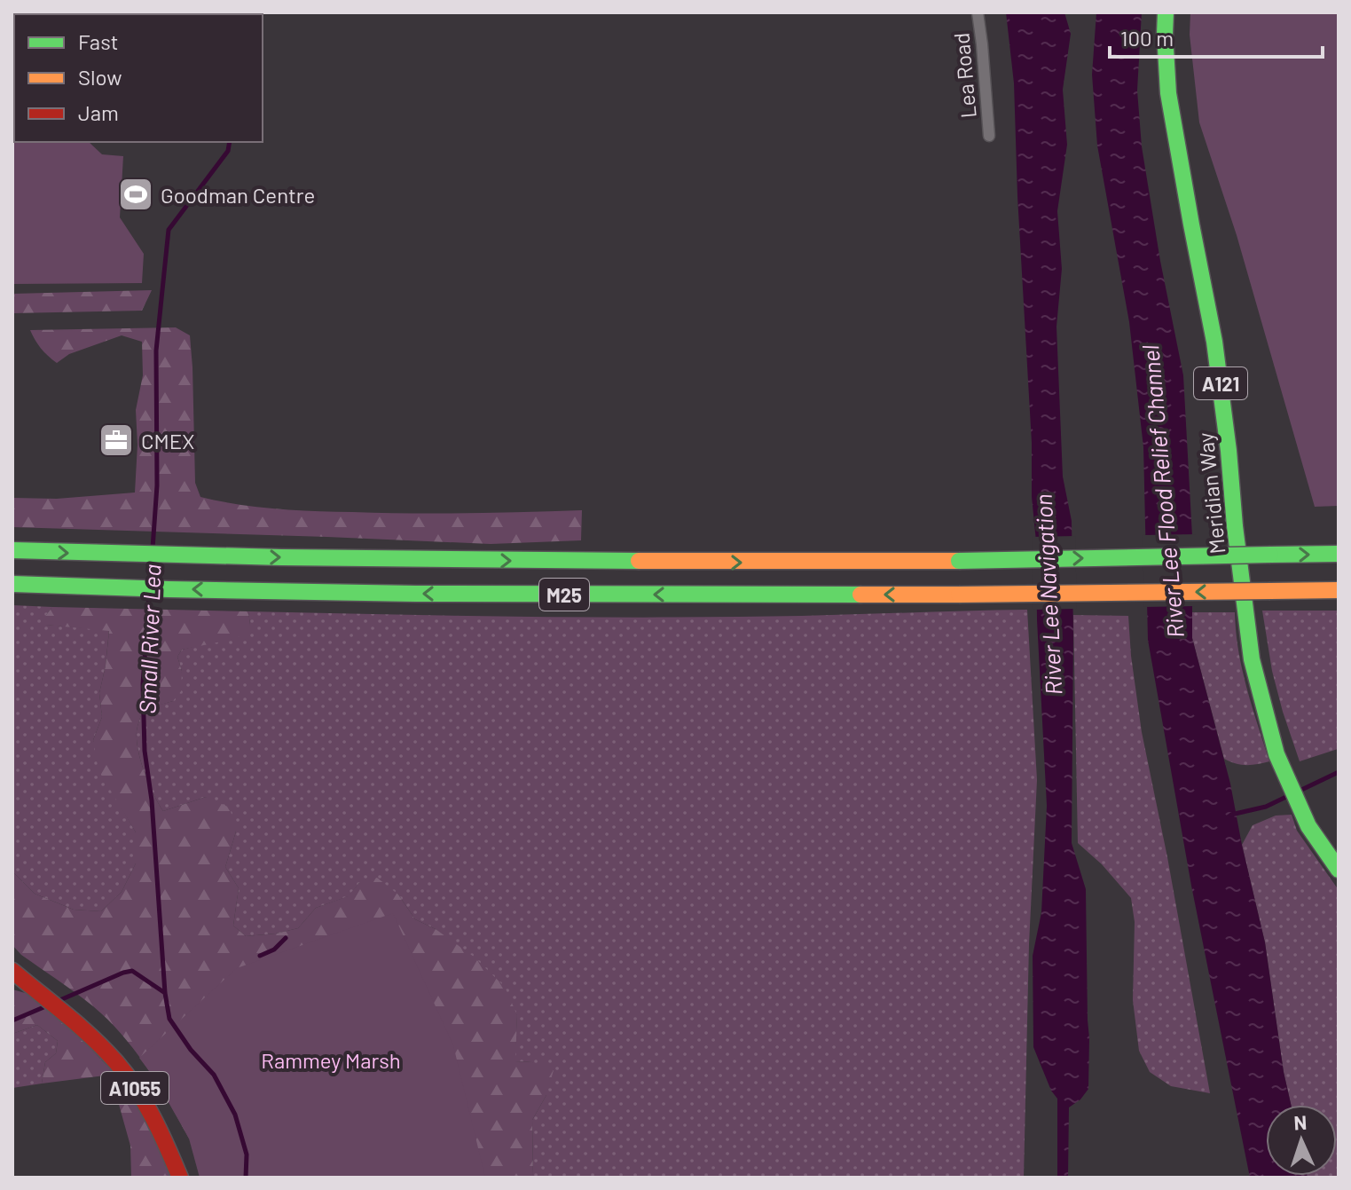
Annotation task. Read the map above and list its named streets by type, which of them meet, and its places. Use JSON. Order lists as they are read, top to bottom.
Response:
{
  "streets": {
    "main road": [
      "A121",
      "Meridian Way",
      "M25",
      "A1055"
    ],
    "street": ["Lea Road"]
  },
  "water": ["River Lee Flood Relief Channel", "River Lee Navigation", "Small River Lea"],
  "parks": ["Rammey Marsh"],
  "places": {
    "sports": ["Goodman Centre"],
    "office": ["CMEX"]
  },
  "legend": ["Fast", "Slow", "Jam"],
  "scale_bar": "100 m",
  "north": "top"
}
